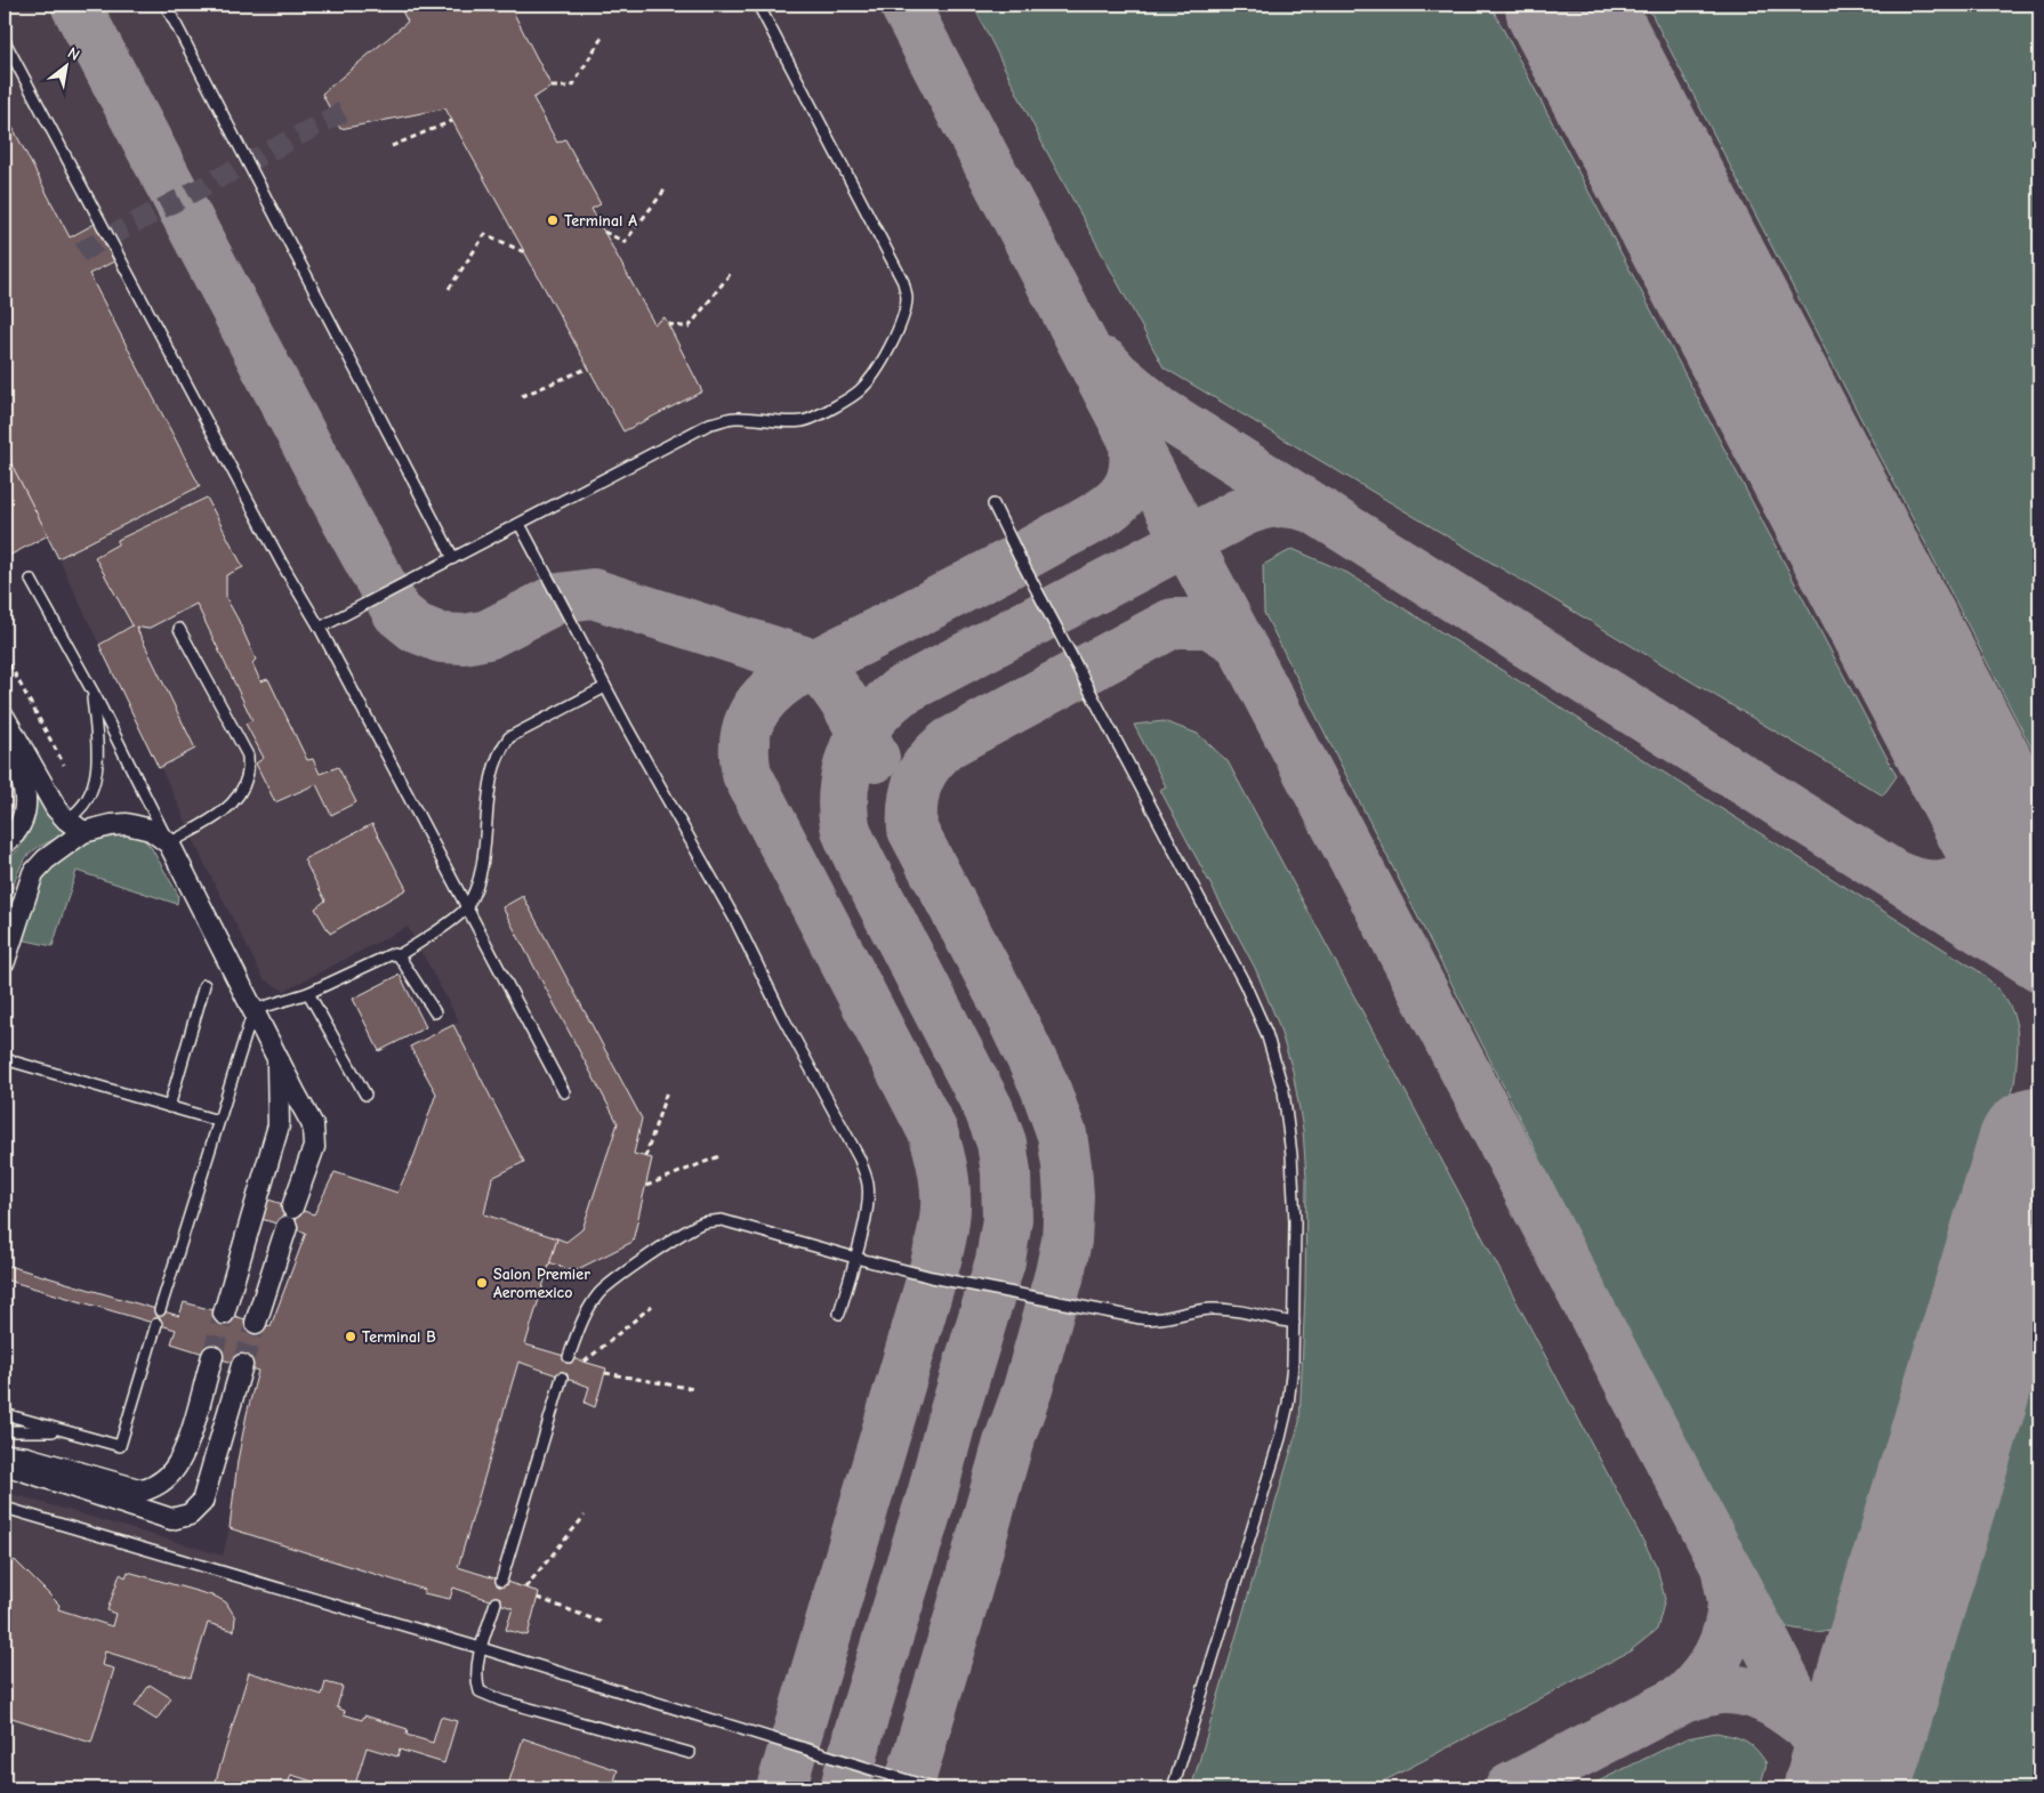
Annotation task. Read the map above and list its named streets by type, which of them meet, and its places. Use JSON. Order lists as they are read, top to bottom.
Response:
{
  "places": ["Terminal A", "Salon Premier Aeromexico", "Terminal B"],
  "north": "top right"
}
